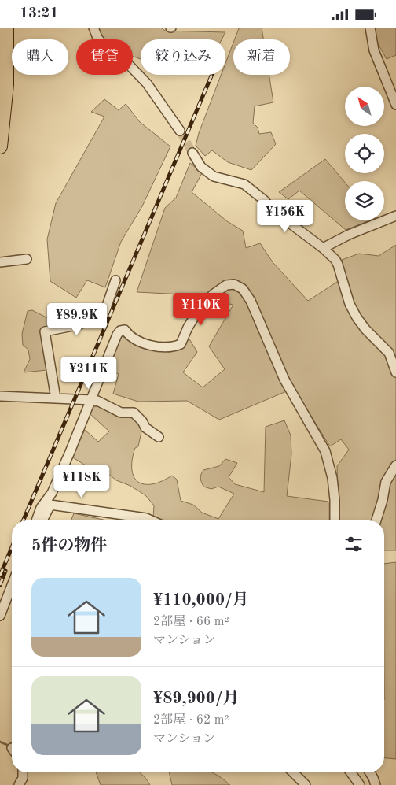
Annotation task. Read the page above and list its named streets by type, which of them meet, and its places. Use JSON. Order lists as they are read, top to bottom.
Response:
{
  "north": "top left",
  "page": {
    "status": "13:21",
    "chip": [
      "購入",
      "賃貸",
      "絞り込み",
      "新着"
    ],
    "price": [
      "¥156K",
      "¥110K",
      "¥89.9K",
      "¥211K",
      "¥118K"
    ],
    "heading": "5件の物件",
    "list": [
      {
        "name": "¥110,000/月",
        "note": "2部屋 · 66 m² · マンション"
      },
      {
        "name": "¥89,900/月",
        "note": "2部屋 · 62 m² · マンション"
      }
    ]
  }
}
